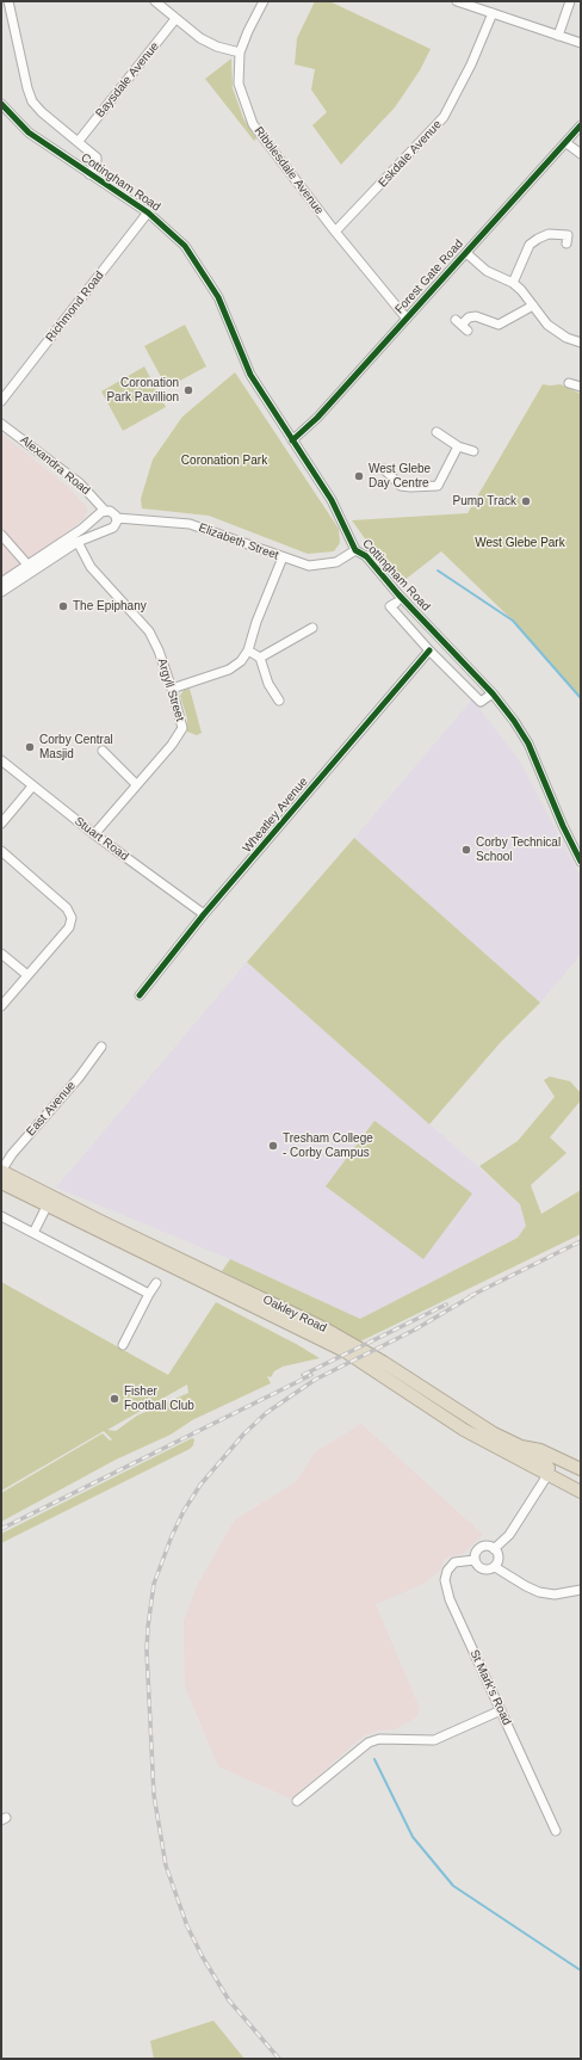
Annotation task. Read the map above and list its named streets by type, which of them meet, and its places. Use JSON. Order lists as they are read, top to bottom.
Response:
{
  "streets": {
    "highway": ["Oakley Road"],
    "street": [
      "Baysdale Avenue",
      "Eskdale Avenue",
      "Ribblesdale Avenue",
      "Cottingham Road",
      "Forest Gate Road",
      "Richmond Road",
      "Alexandra Road",
      "Elizabeth Street",
      "Argyll Street",
      "Wheatley Avenue",
      "Stuart Road",
      "East Avenue",
      "St Mark's Road"
    ]
  },
  "crossings": [
    ["Eskdale Avenue", "Ribblesdale Avenue"],
    ["Ribblesdale Avenue", "Forest Gate Road"],
    ["Cottingham Road", "Forest Gate Road"],
    ["Cottingham Road", "Richmond Road"],
    ["Cottingham Road", "Elizabeth Street"],
    ["Alexandra Road", "Elizabeth Street"],
    ["Argyll Street", "Stuart Road"],
    ["Wheatley Avenue", "Stuart Road"],
    ["East Avenue", "Oakley Road"]
  ],
  "parks": ["Coronation Park", "West Glebe Park"],
  "places": [
    "Coronation Park Pavillion",
    "West Glebe Day Centre",
    "Pump Track",
    "The Epiphany",
    "Corby Central Masjid",
    "Corby Technical School",
    "Tresham College - Corby Campus",
    "Fisher Football Club"
  ]
}
